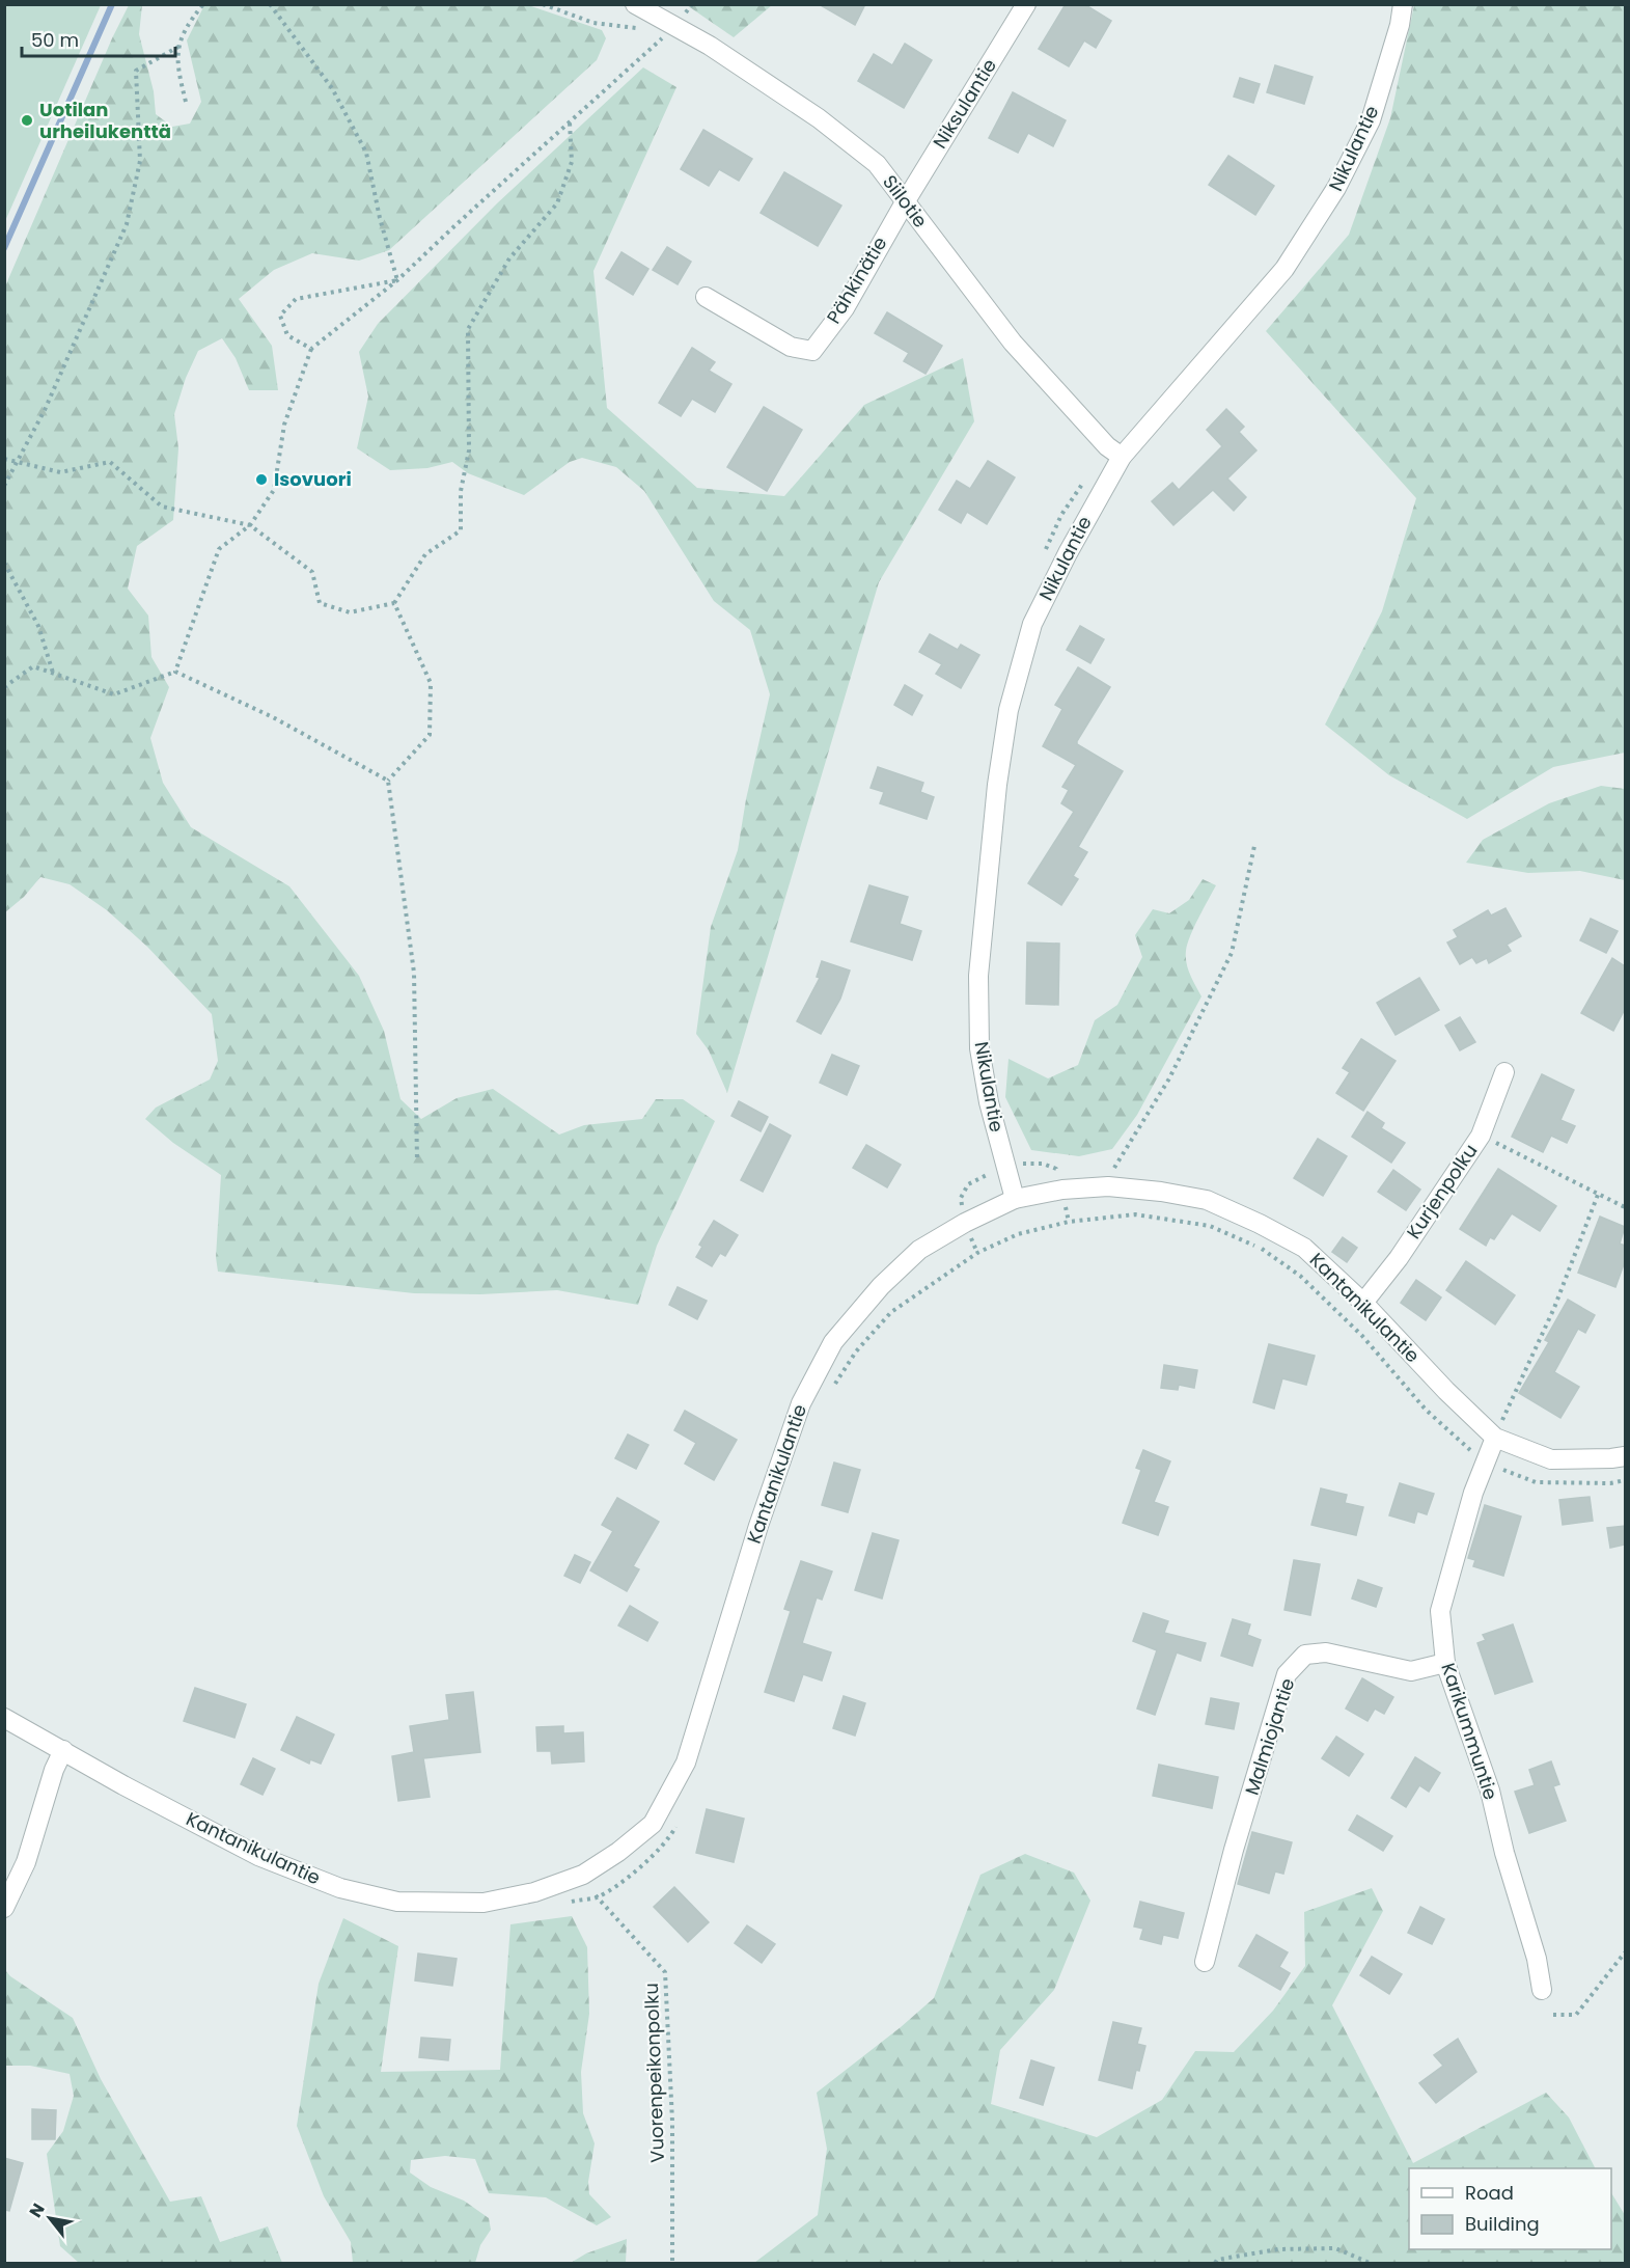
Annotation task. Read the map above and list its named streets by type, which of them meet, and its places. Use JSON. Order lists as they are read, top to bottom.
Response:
{
  "streets": {
    "street": [
      "Niksulantie",
      "Nikulantie",
      "Siilotie",
      "Pähkinätie",
      "Kurjenpolku",
      "Kantanikulantie",
      "Karikummuntie",
      "Malmiojantie"
    ],
    "path": ["Vuorenpeikonpolku"]
  },
  "crossings": [
    ["Niksulantie", "Siilotie"],
    ["Niksulantie", "Pähkinätie"],
    ["Nikulantie", "Siilotie"],
    ["Nikulantie", "Kantanikulantie"],
    ["Siilotie", "Pähkinätie"],
    ["Kurjenpolku", "Kantanikulantie"],
    ["Kantanikulantie", "Karikummuntie"],
    ["Kantanikulantie", "Vuorenpeikonpolku"],
    ["Karikummuntie", "Malmiojantie"]
  ],
  "places": ["Uotilan urheilukenttä", "Isovuori"],
  "legend": ["Road", "Building"],
  "scale_bar": "50 m",
  "north": "top left"
}
